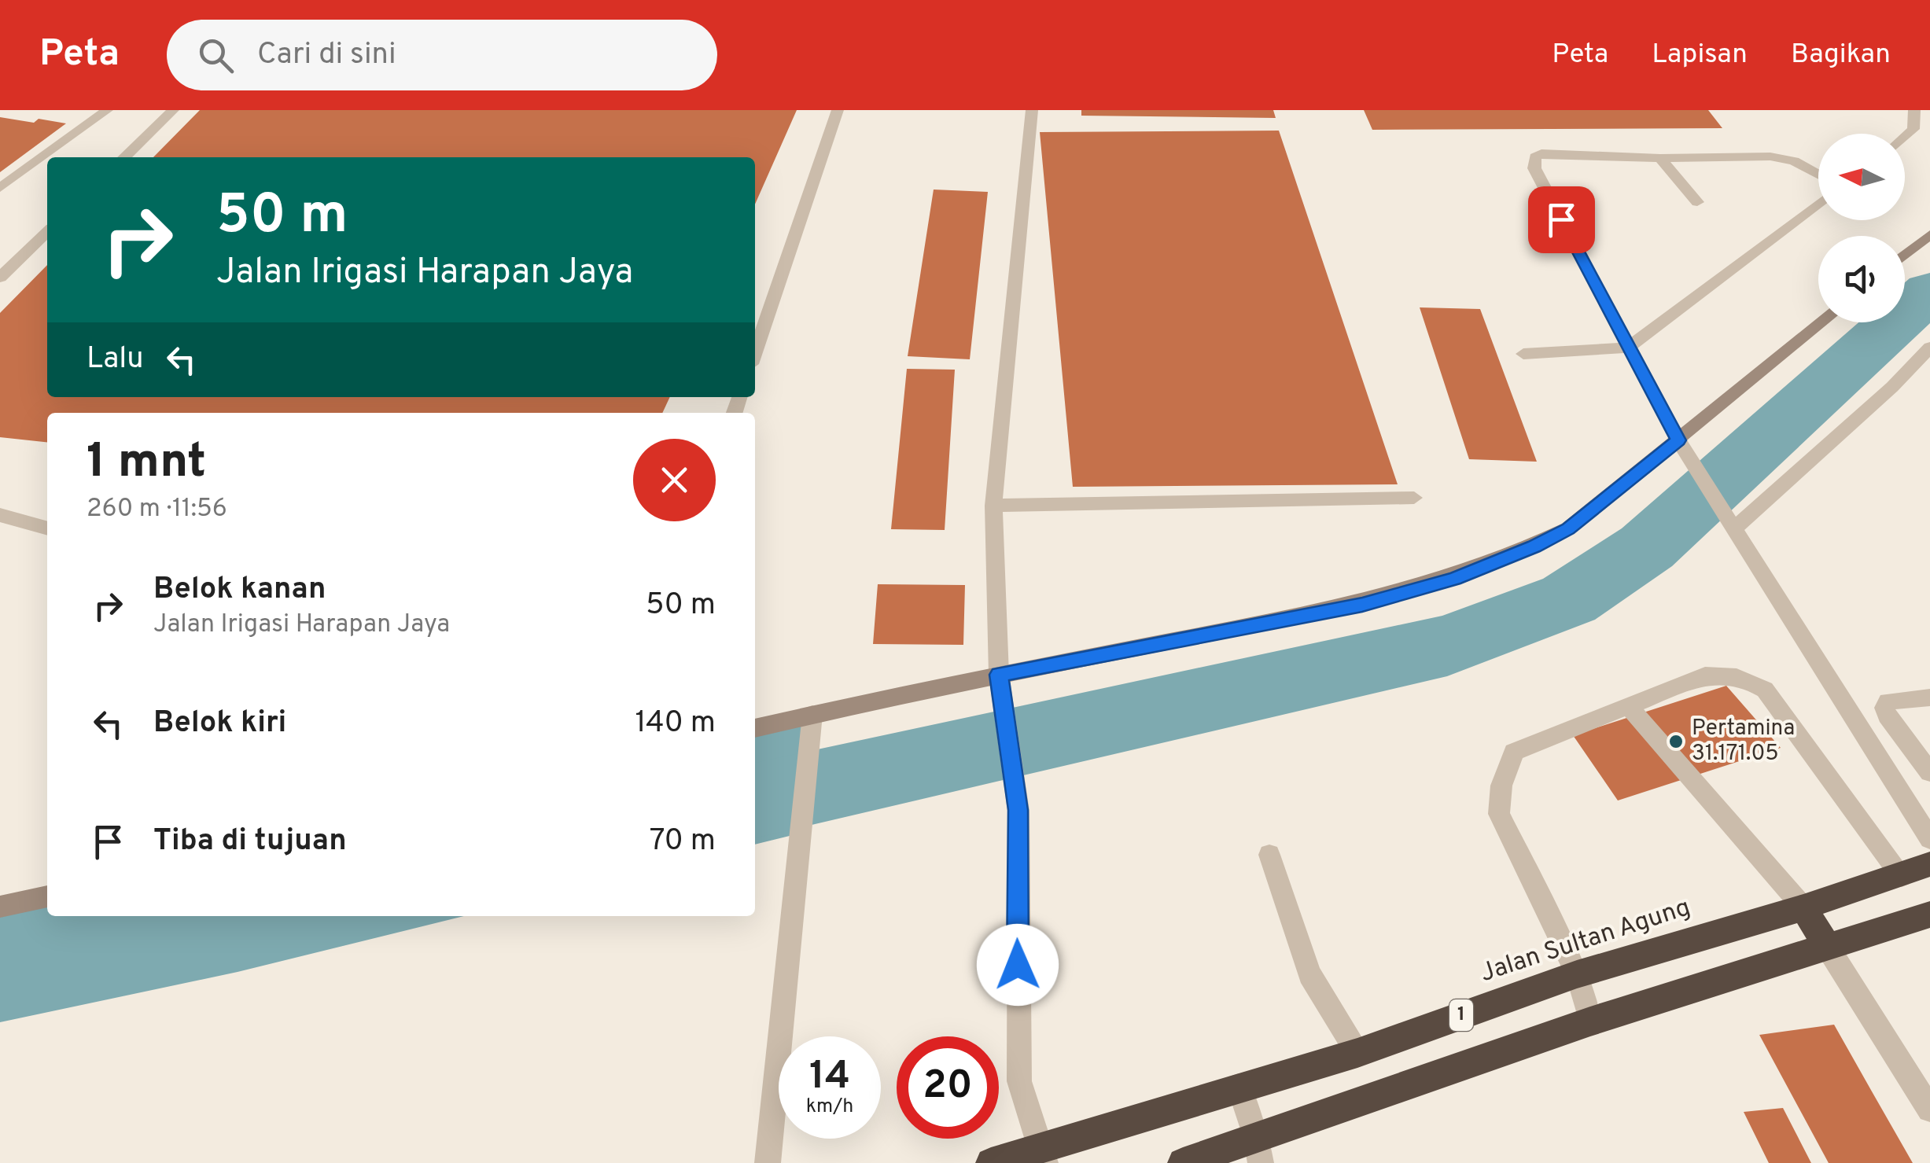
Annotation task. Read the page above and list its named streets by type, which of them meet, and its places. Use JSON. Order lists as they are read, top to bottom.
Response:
{
  "streets": {
    "highway": ["Jalan Sultan Agung", "1"]
  },
  "places": ["Pertamina 31.171.05"],
  "north": "left",
  "page": {
    "header": "Peta",
    "search": "Cari di sini",
    "nav": ["Peta", "Lapisan", "Bagikan"],
    "turn": ["50 m", "Jalan Irigasi Harapan Jaya"],
    "then": "Lalu",
    "heading": ["1 mnt", "260 m · 11:56"],
    "list": [
      {
        "name": "Belok kanan",
        "note": "Jalan Irigasi Harapan Jaya",
        "value": "50 m"
      },
      {
        "name": "Belok kiri",
        "value": "140 m"
      },
      {
        "name": "Tiba di tujuan",
        "value": "70 m"
      }
    ],
    "speed": "14 km/h",
    "limit": "20"
  }
}
